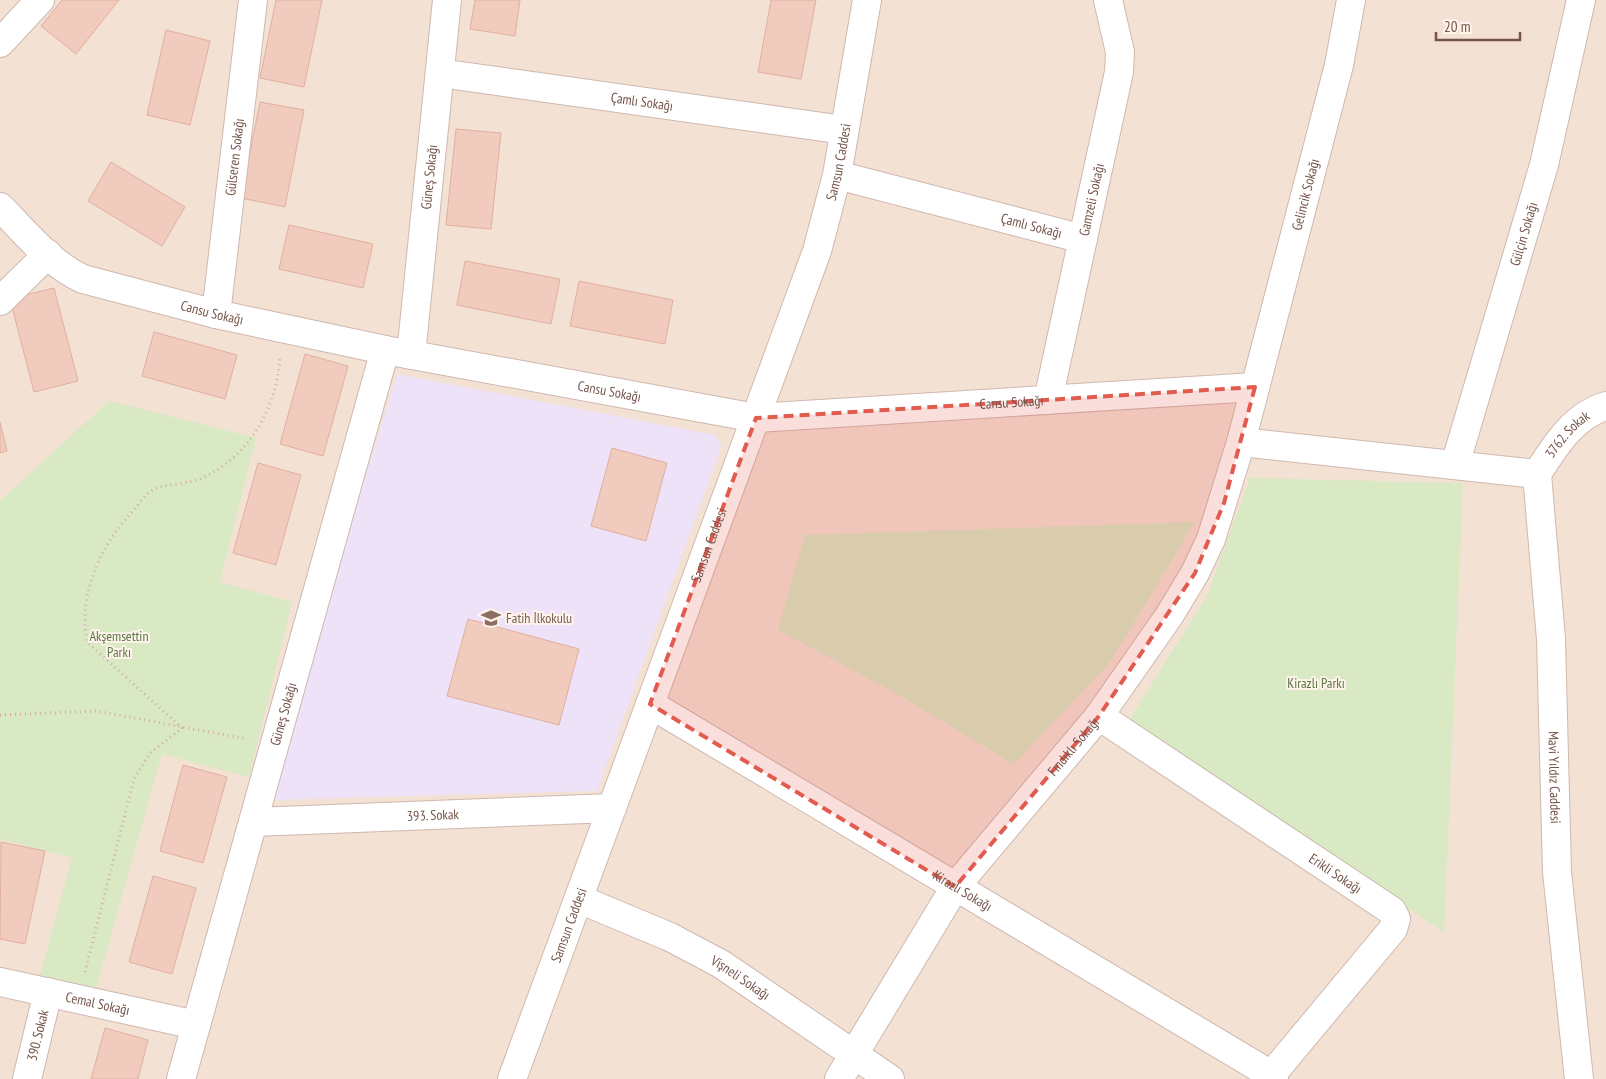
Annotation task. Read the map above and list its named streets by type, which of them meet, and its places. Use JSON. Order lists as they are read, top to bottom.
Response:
{
  "streets": {
    "street": [
      "Çamlı Sokağı",
      "Gülseren Sokağı",
      "Samsun Caddesi",
      "Güneş Sokağı",
      "Gelincik Sokağı",
      "Gamzeli Sokağı",
      "Gülçin Sokağı",
      "Cansu Sokağı",
      "3762. Sokak",
      "Fındıklı Sokağı",
      "Mavi Yıldız Caddesi",
      "393. Sokak",
      "Erikli Sokağı",
      "Kirazlı Sokağı",
      "Vişneli Sokağı",
      "Cemal Sokağı",
      "390. Sokak"
    ]
  },
  "crossings": [
    ["Çamlı Sokağı", "Samsun Caddesi"],
    ["Çamlı Sokağı", "Güneş Sokağı"],
    ["Çamlı Sokağı", "Gamzeli Sokağı"],
    ["Gülseren Sokağı", "Cansu Sokağı"],
    ["Samsun Caddesi", "Cansu Sokağı"],
    ["Samsun Caddesi", "393. Sokak"],
    ["Samsun Caddesi", "Kirazlı Sokağı"],
    ["Samsun Caddesi", "Vişneli Sokağı"],
    ["Güneş Sokağı", "Cansu Sokağı"],
    ["Güneş Sokağı", "393. Sokak"],
    ["Güneş Sokağı", "Cemal Sokağı"],
    ["Gelincik Sokağı", "Cansu Sokağı"],
    ["Gelincik Sokağı", "Fındıklı Sokağı"],
    ["Gamzeli Sokağı", "Cansu Sokağı"],
    ["Cansu Sokağı", "Fındıklı Sokağı"],
    ["3762. Sokak", "Mavi Yıldız Caddesi"],
    ["Fındıklı Sokağı", "Erikli Sokağı"],
    ["Fındıklı Sokağı", "Kirazlı Sokağı"],
    ["Fındıklı Sokağı", "Vişneli Sokağı"],
    ["Erikli Sokağı", "Kirazlı Sokağı"],
    ["Cemal Sokağı", "390. Sokak"]
  ],
  "parks": ["Akşemsettin Parkı", "Kirazlı Parkı"],
  "places": {
    "school or university": ["Fatih İlkokulu"]
  },
  "scale_bar": "20 m"
}
